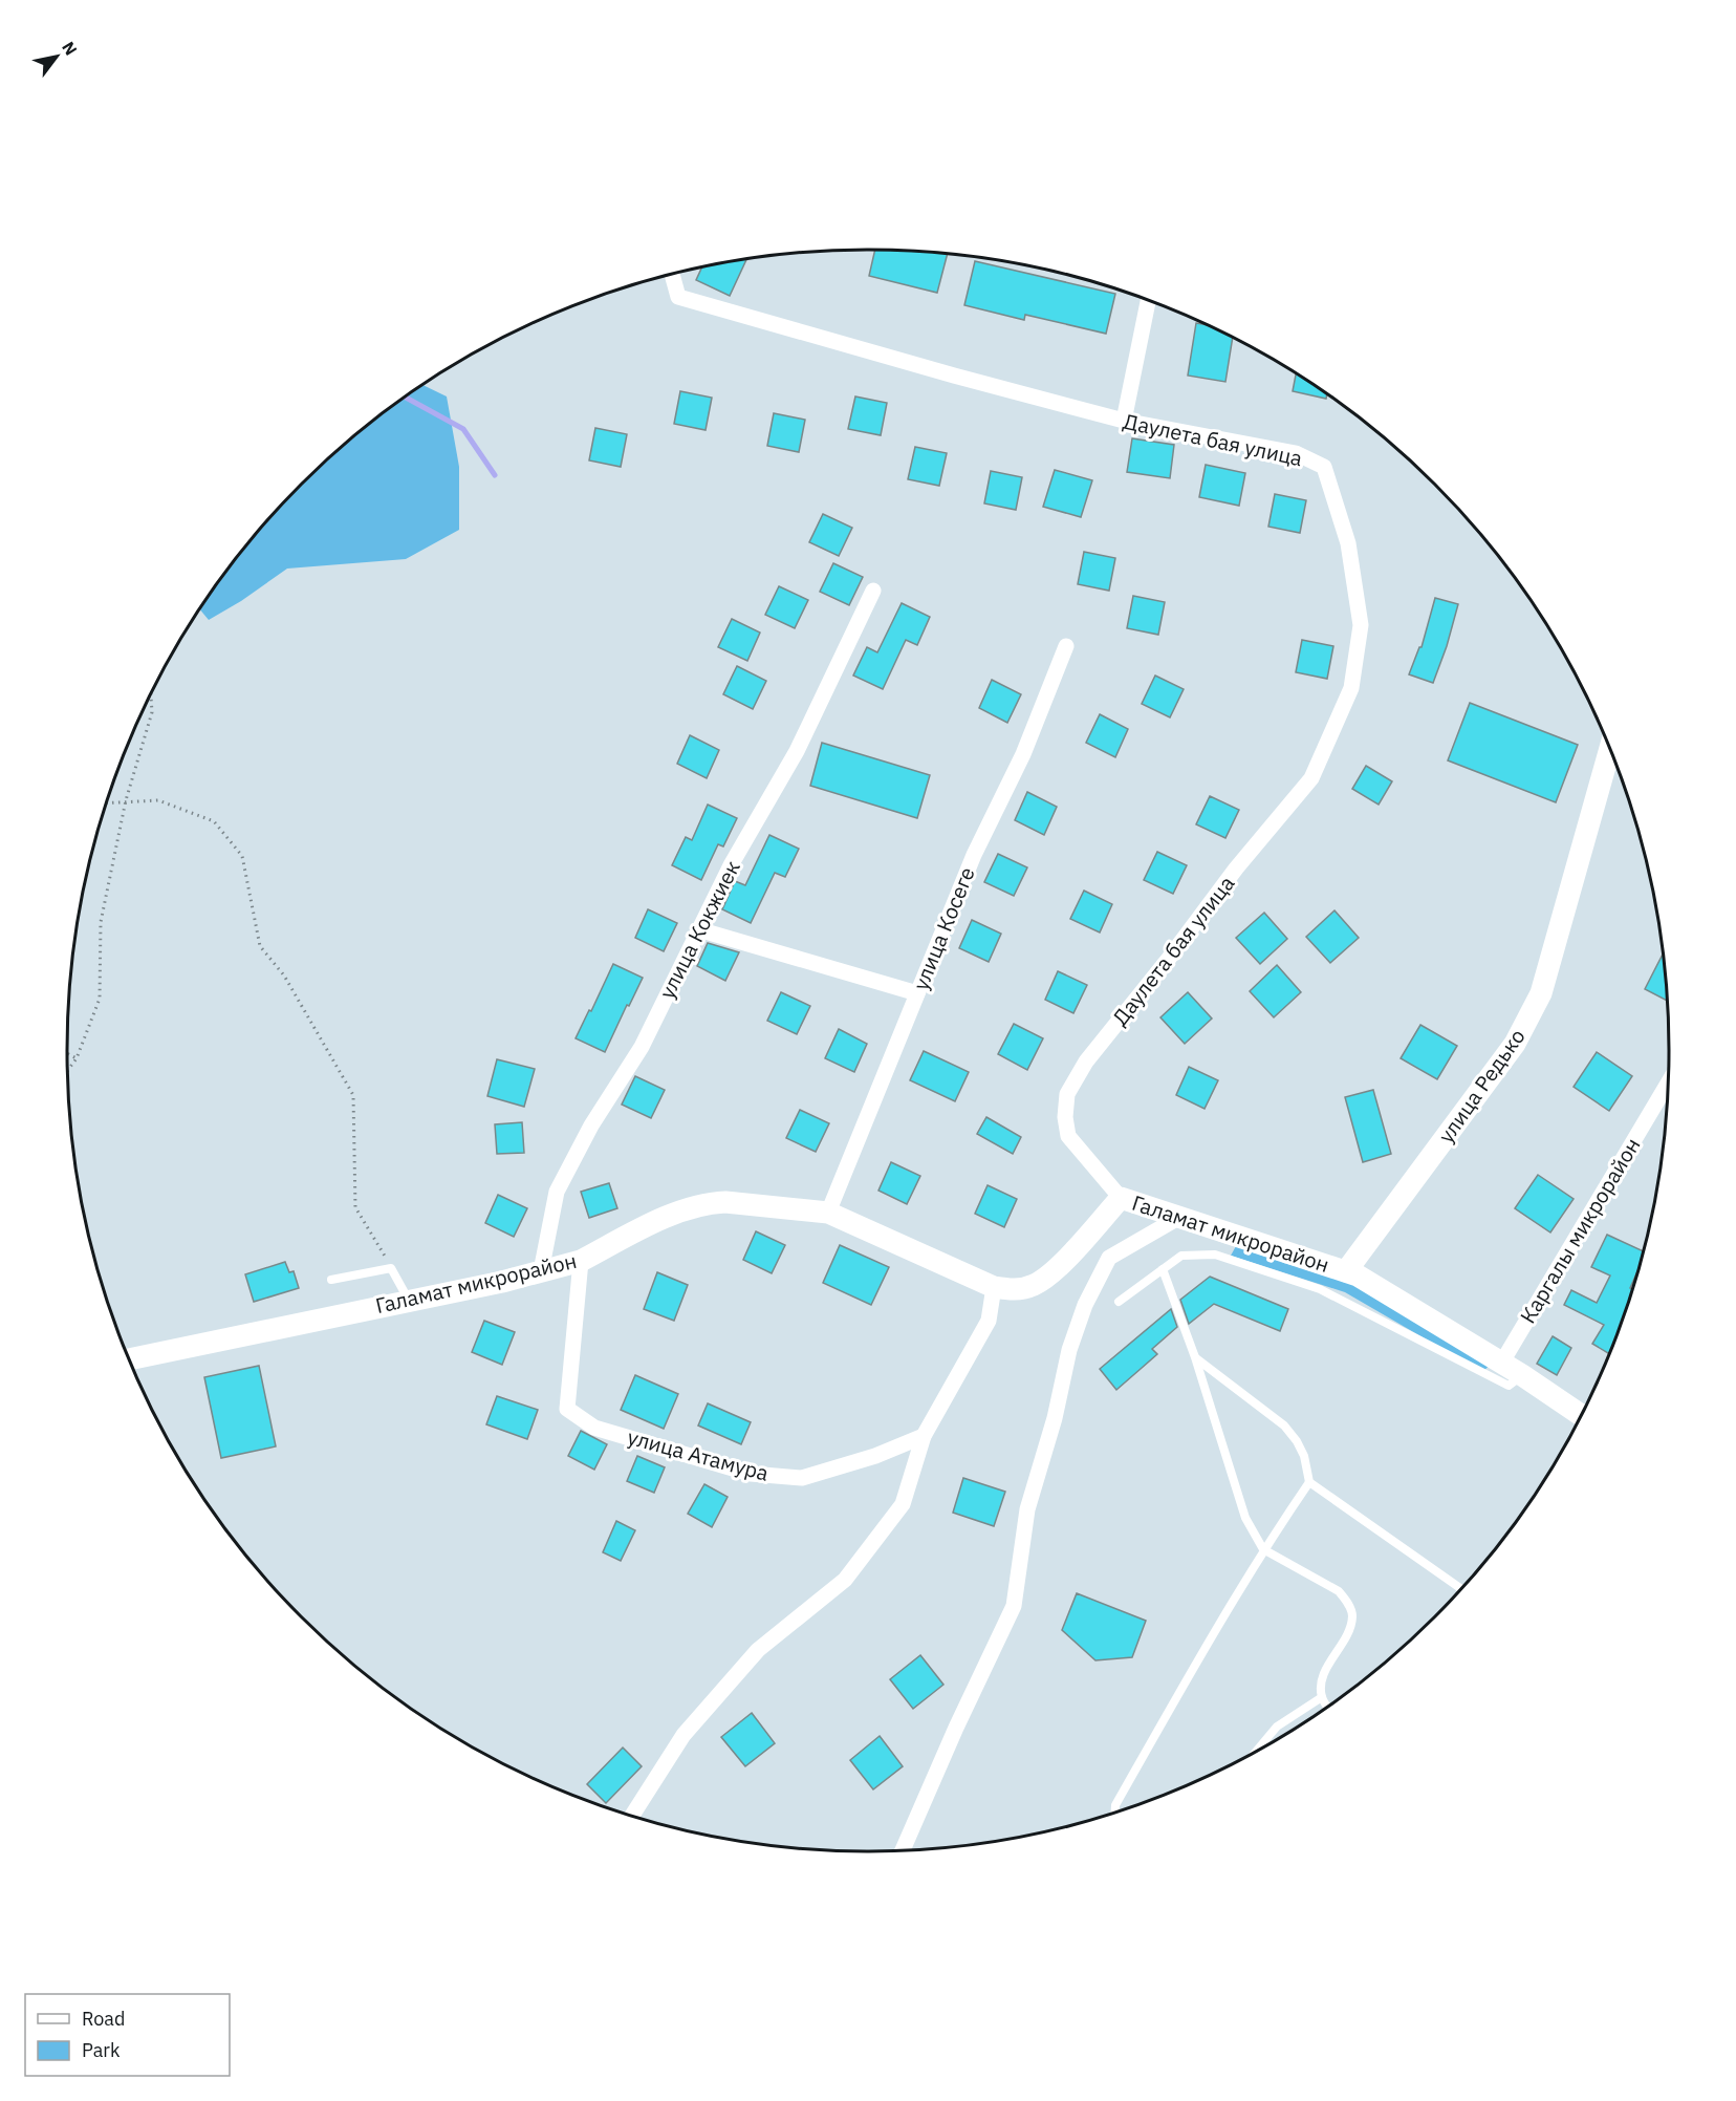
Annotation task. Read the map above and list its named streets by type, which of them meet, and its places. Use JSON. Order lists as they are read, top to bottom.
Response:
{
  "streets": {
    "street": [
      "Даулета бая улица",
      "улица Косеге",
      "улица Кокжиек",
      "улица Редько",
      "Каргалы микрорайон",
      "Галамат микрорайон",
      "улица Атамура"
    ]
  },
  "crossings": [
    ["Даулета бая улица", "Галамат микрорайон"],
    ["улица Косеге", "Галамат микрорайон"],
    ["улица Кокжиек", "Галамат микрорайон"],
    ["улица Редько", "Галамат микрорайон"],
    ["Каргалы микрорайон", "Галамат микрорайон"],
    ["Галамат микрорайон", "улица Атамура"]
  ],
  "legend": ["Road", "Park"],
  "north": "top right"
}
